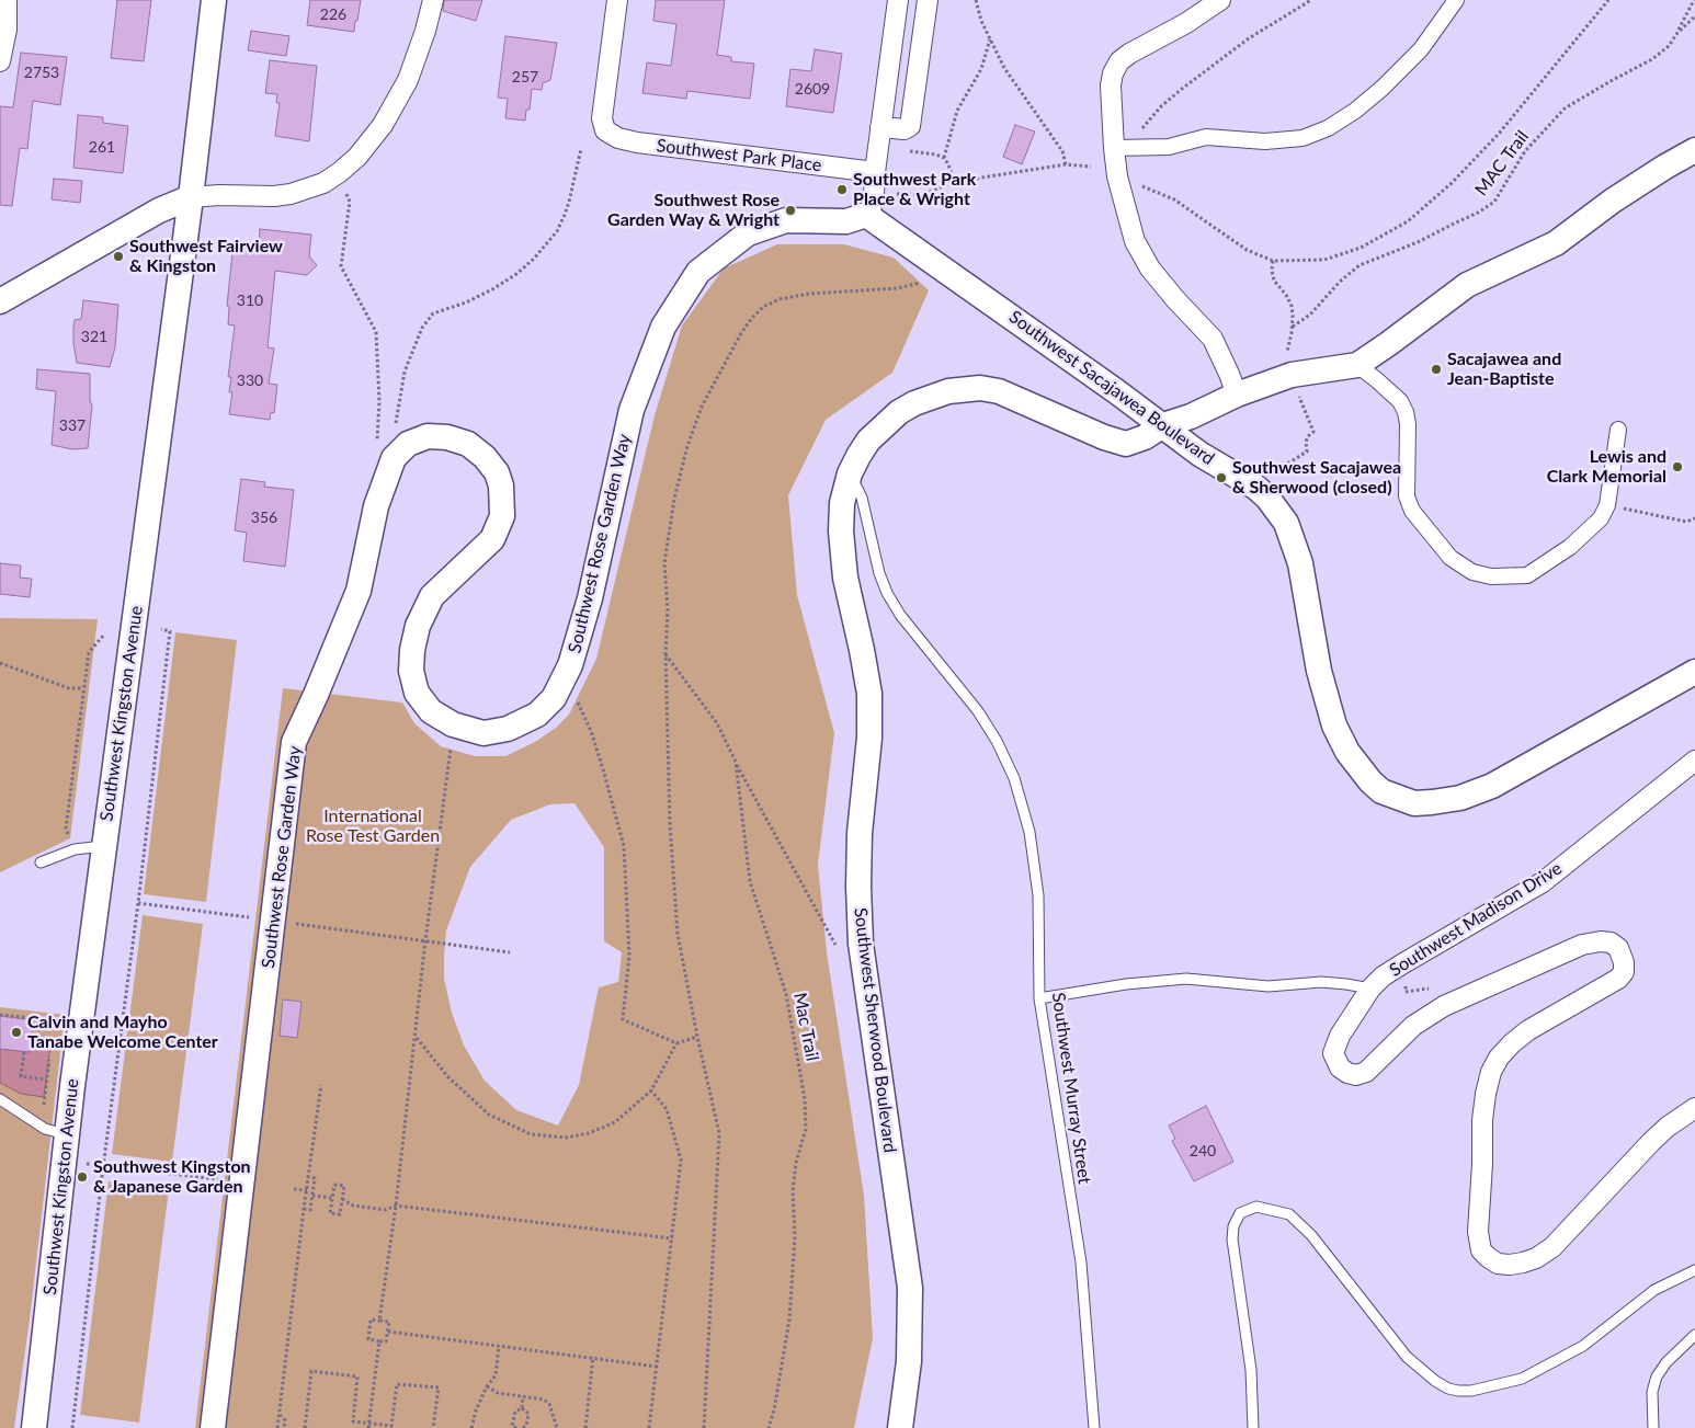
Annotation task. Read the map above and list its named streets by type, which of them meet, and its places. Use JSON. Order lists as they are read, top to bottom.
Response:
{
  "streets": {
    "street": [
      "Southwest Park Place",
      "Southwest Sacajawea Boulevard",
      "Southwest Rose Garden Way",
      "Southwest Kingston Avenue",
      "Southwest Madison Drive",
      "Southwest Sherwood Boulevard"
    ],
    "lane": ["Southwest Murray Street"],
    "path": ["MAC Trail", "Mac Trail"]
  },
  "crossings": [
    ["Southwest Sacajawea Boulevard", "Southwest Rose Garden Way"],
    ["Southwest Sacajawea Boulevard", "Southwest Sherwood Boulevard"],
    ["Southwest Sherwood Boulevard", "Southwest Murray Street"]
  ],
  "parks": ["International Rose Test Garden"],
  "places": [
    "Southwest Park Place & Wright",
    "Southwest Rose Garden Way & Wright",
    "Southwest Fairview & Kingston",
    "Sacajawea and Jean-Baptiste",
    "Lewis and Clark Memorial",
    "Southwest Sacajawea & Sherwood (closed)",
    "Calvin and Mayho Tanabe Welcome Center",
    "Southwest Kingston & Japanese Garden"
  ],
  "house_numbers": [
    "226",
    "2753",
    "257",
    "2609",
    "261",
    "310",
    "321",
    "330",
    "337",
    "356",
    "240"
  ]
}
